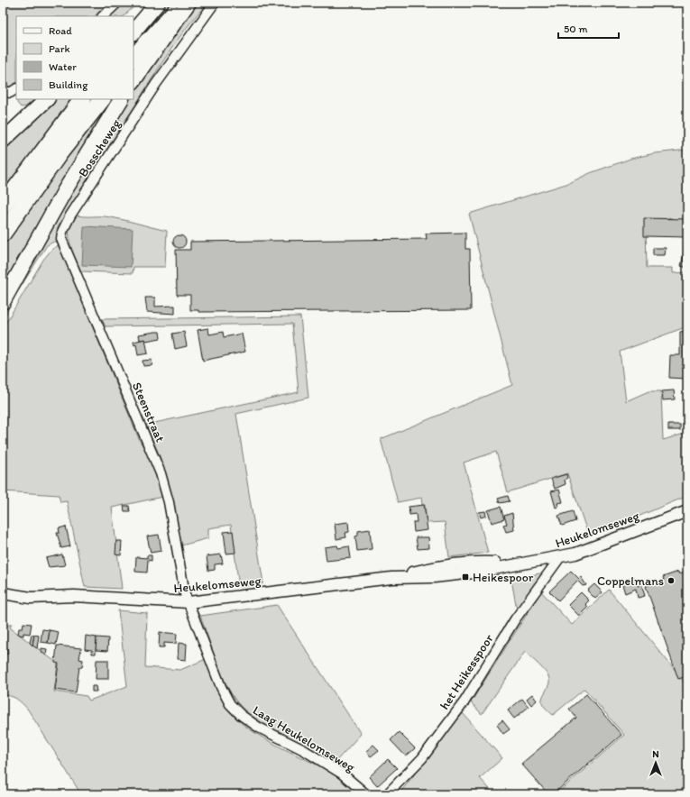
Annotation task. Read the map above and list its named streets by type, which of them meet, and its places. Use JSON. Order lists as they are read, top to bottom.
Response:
{
  "streets": {
    "street": [
      "Bosscheweg",
      "Steenstraat",
      "Heukelomseweg",
      "het Heikesspoor",
      "Laag Heukelomseweg"
    ]
  },
  "crossings": [
    ["Bosscheweg", "Steenstraat"],
    ["Steenstraat", "Heukelomseweg"],
    ["Steenstraat", "Laag Heukelomseweg"],
    ["Heukelomseweg", "het Heikesspoor"],
    ["Heukelomseweg", "Laag Heukelomseweg"]
  ],
  "places": {
    "transit": ["Heikespoor"],
    "other": ["Coppelmans"]
  },
  "legend": [
    "Road",
    "Park",
    "Water",
    "Building"
  ],
  "scale_bar": "50 m",
  "north": "top"
}
